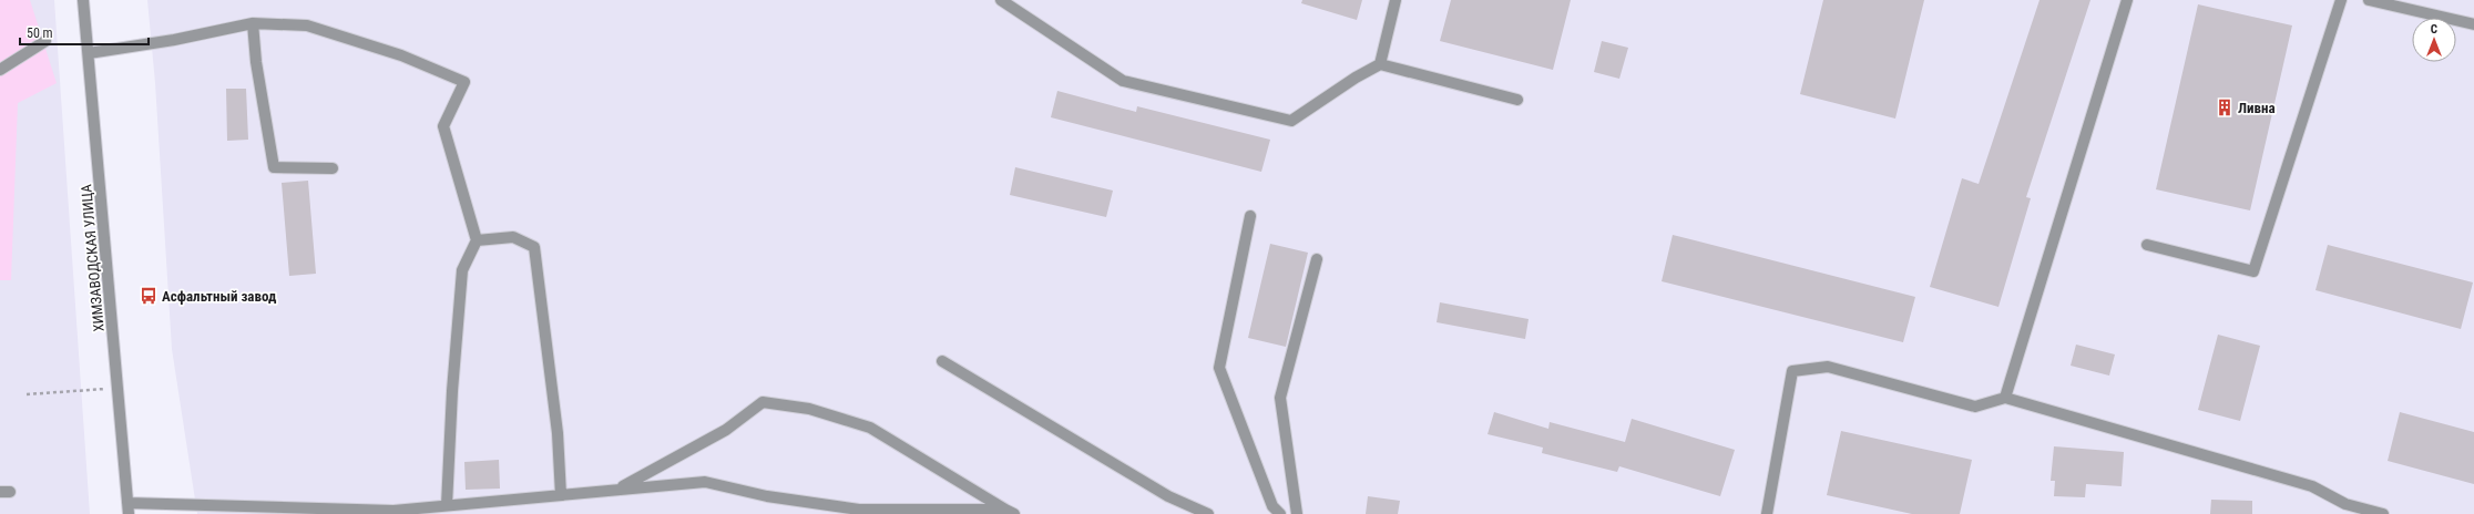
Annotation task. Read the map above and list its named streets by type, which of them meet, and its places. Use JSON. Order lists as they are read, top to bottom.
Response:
{
  "streets": {
    "street": ["ХИМЗАВОДСКАЯ УЛИЦА"]
  },
  "places": {
    "building": ["Ливна"],
    "bus stop": ["Асфальтный завод"]
  },
  "scale_bar": "50 m",
  "north": "top"
}
